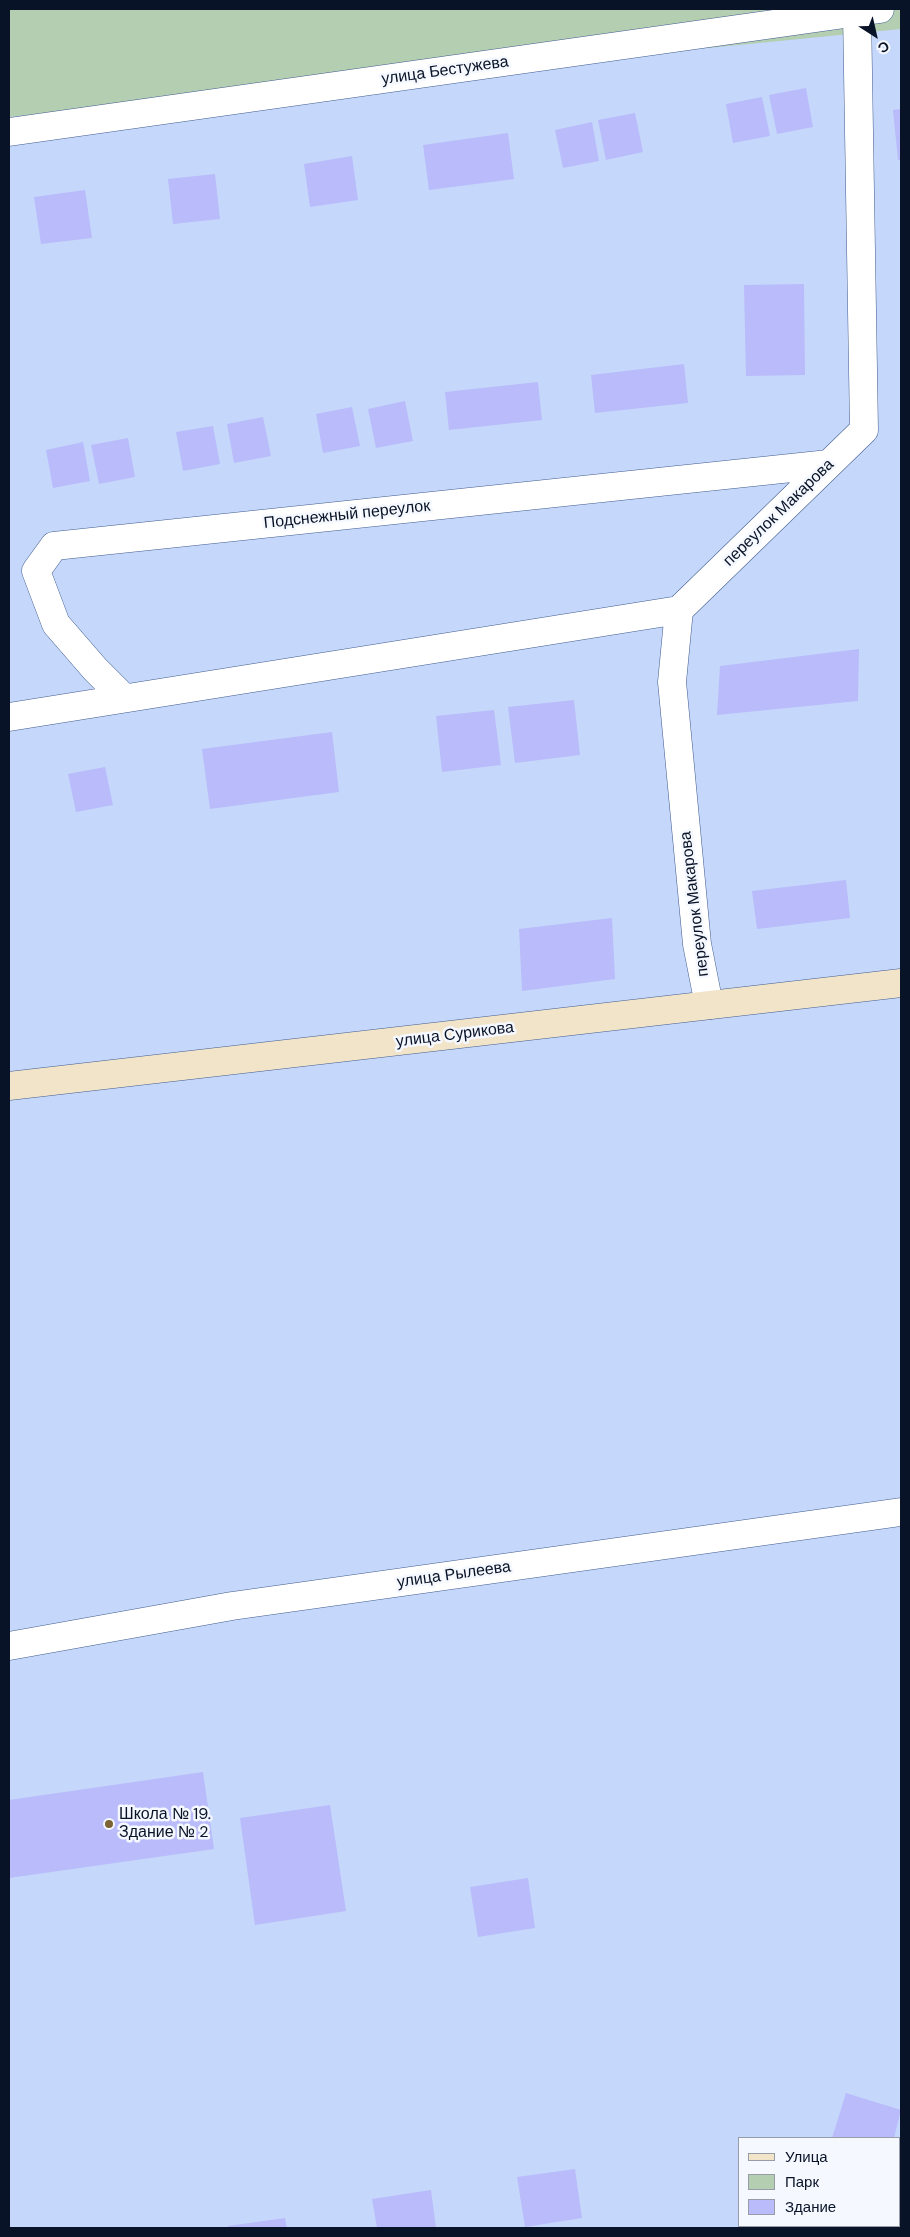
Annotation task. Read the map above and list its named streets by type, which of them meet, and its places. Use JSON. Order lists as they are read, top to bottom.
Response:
{
  "streets": {
    "main road": ["улица Сурикова"],
    "street": [
      "улица Бестужева",
      "переулок Макарова",
      "Подснежный переулок",
      "улица Рылеева"
    ]
  },
  "crossings": [
    ["улица Бестужева", "переулок Макарова"],
    ["переулок Макарова", "Подснежный переулок"],
    ["переулок Макарова", "улица Сурикова"]
  ],
  "places": ["Школа № 19. Здание № 2"],
  "legend": ["Улица", "Парк", "Здание"],
  "north": "bottom right"
}
